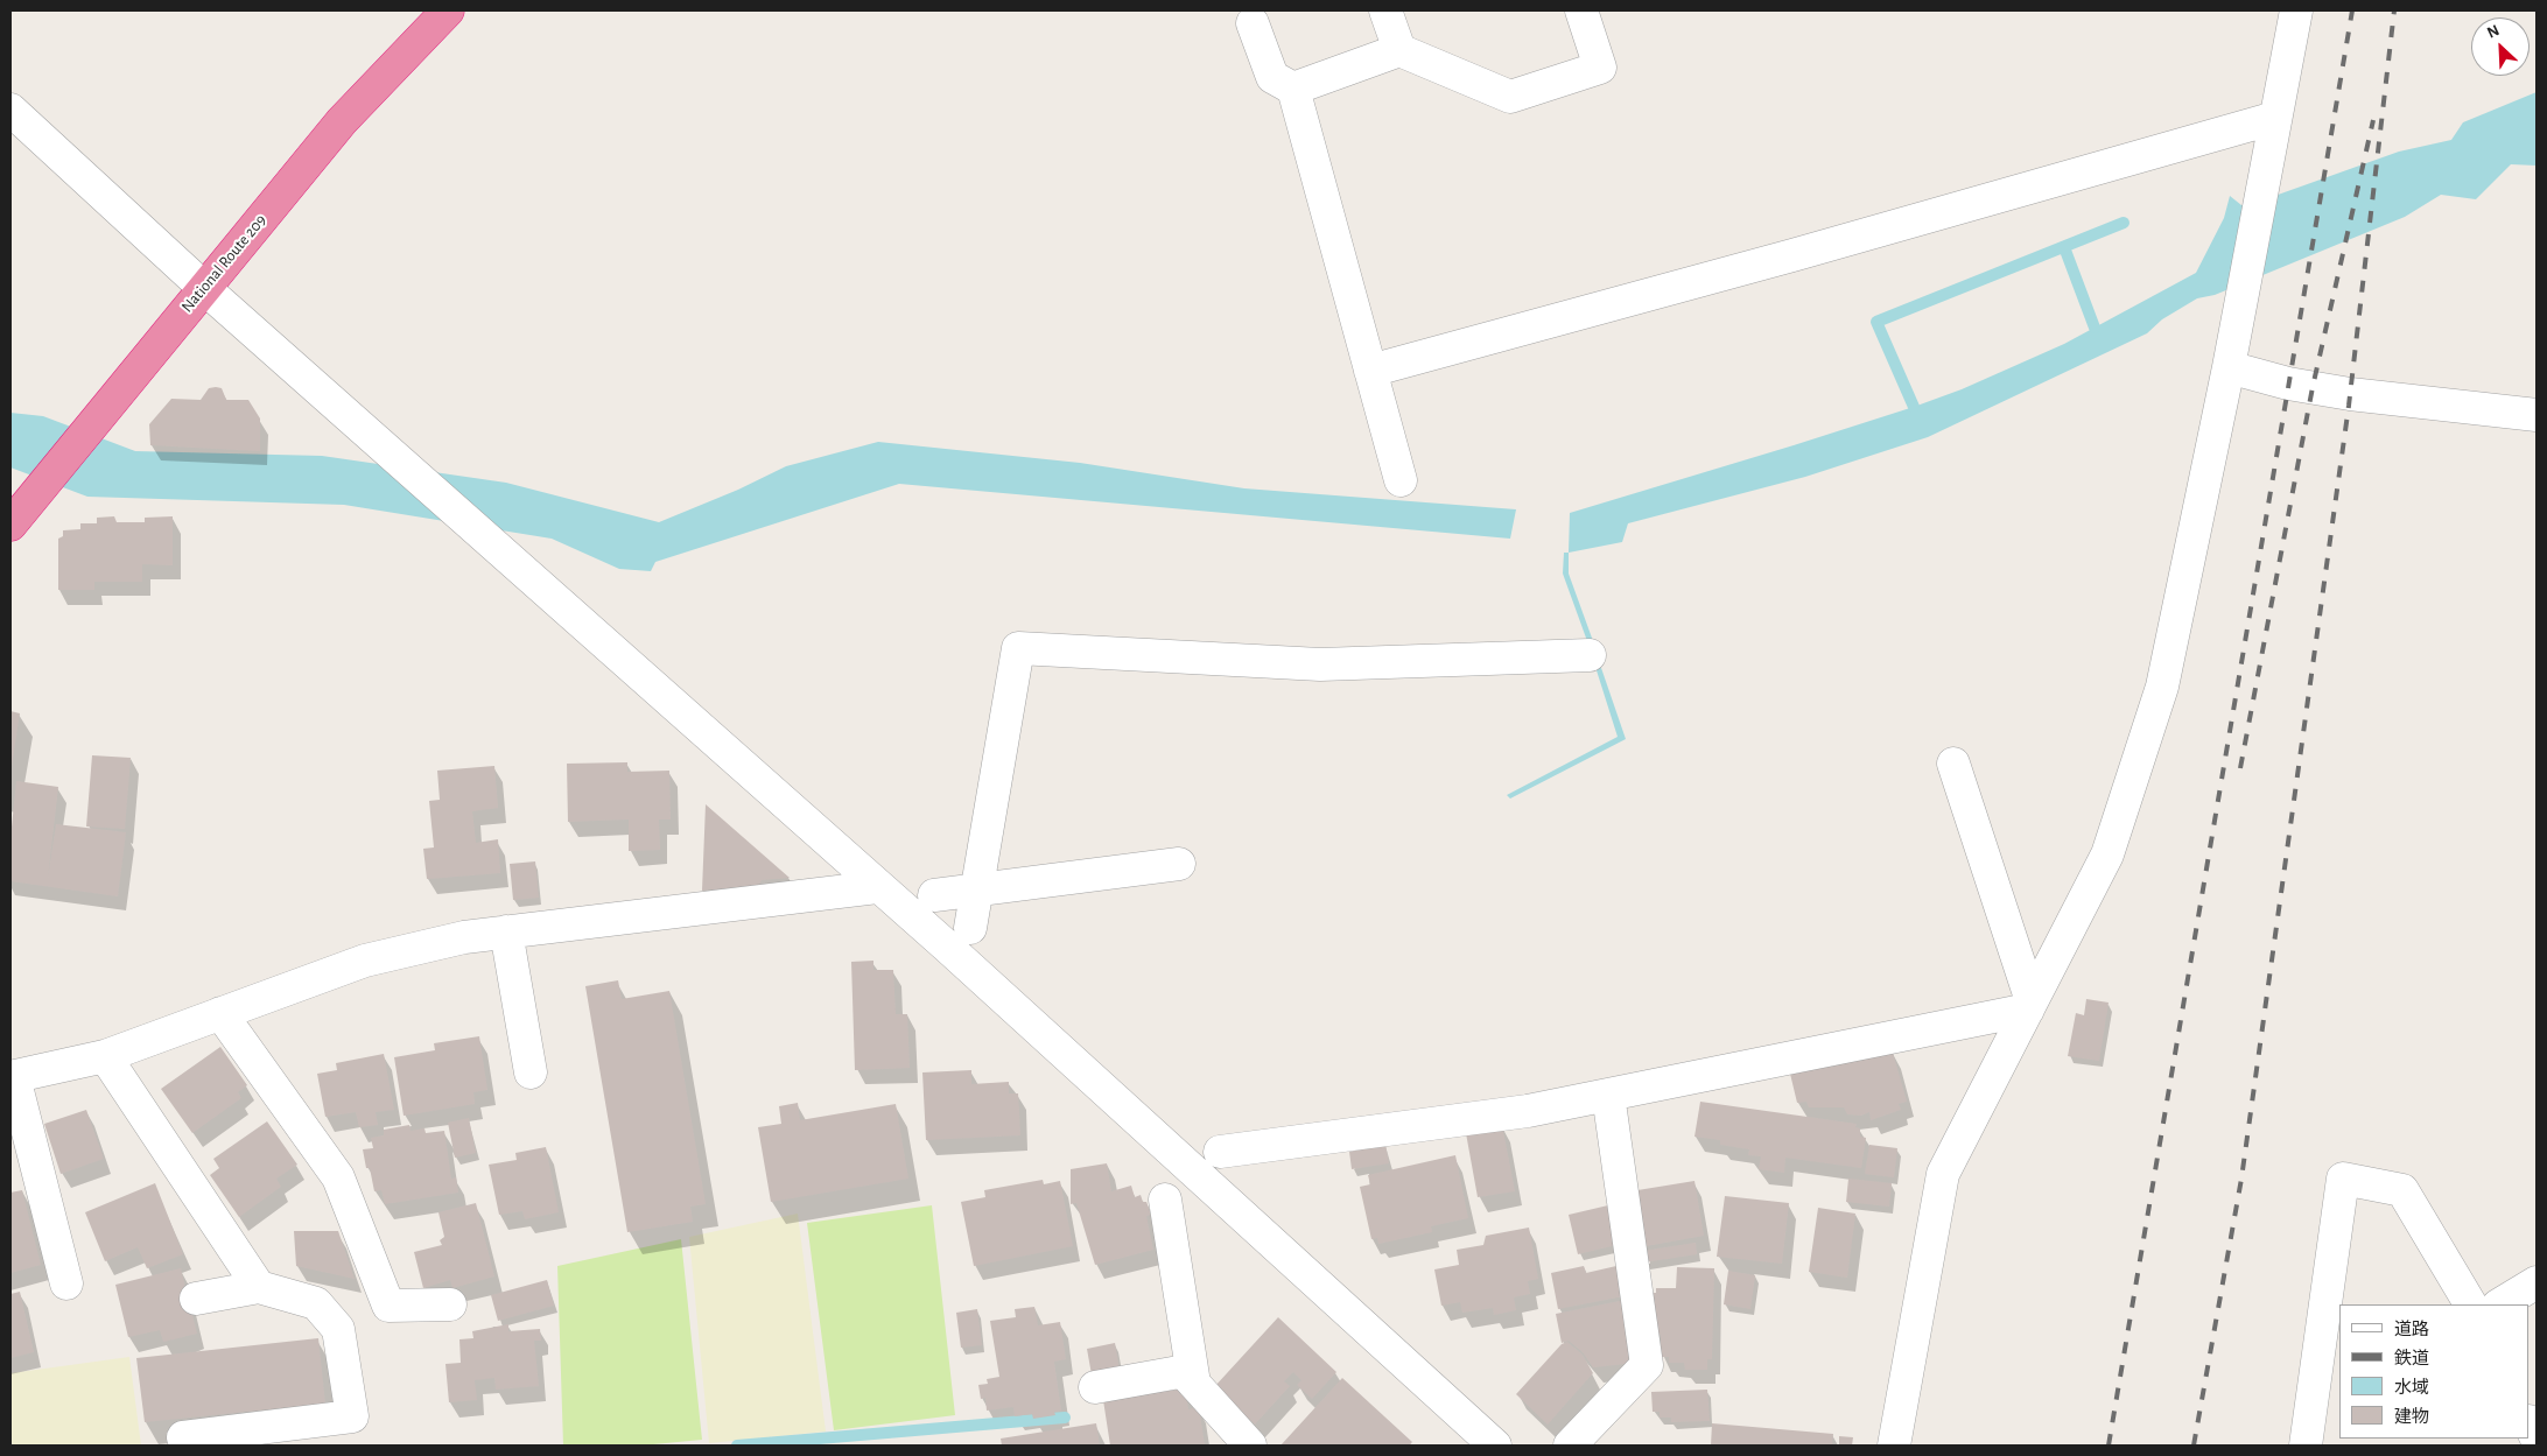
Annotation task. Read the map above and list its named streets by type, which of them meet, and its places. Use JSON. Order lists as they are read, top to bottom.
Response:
{
  "streets": {
    "highway": ["National Route 209"]
  },
  "legend": [
    "道路",
    "鉄道",
    "水域",
    "建物"
  ],
  "north": "top left"
}
